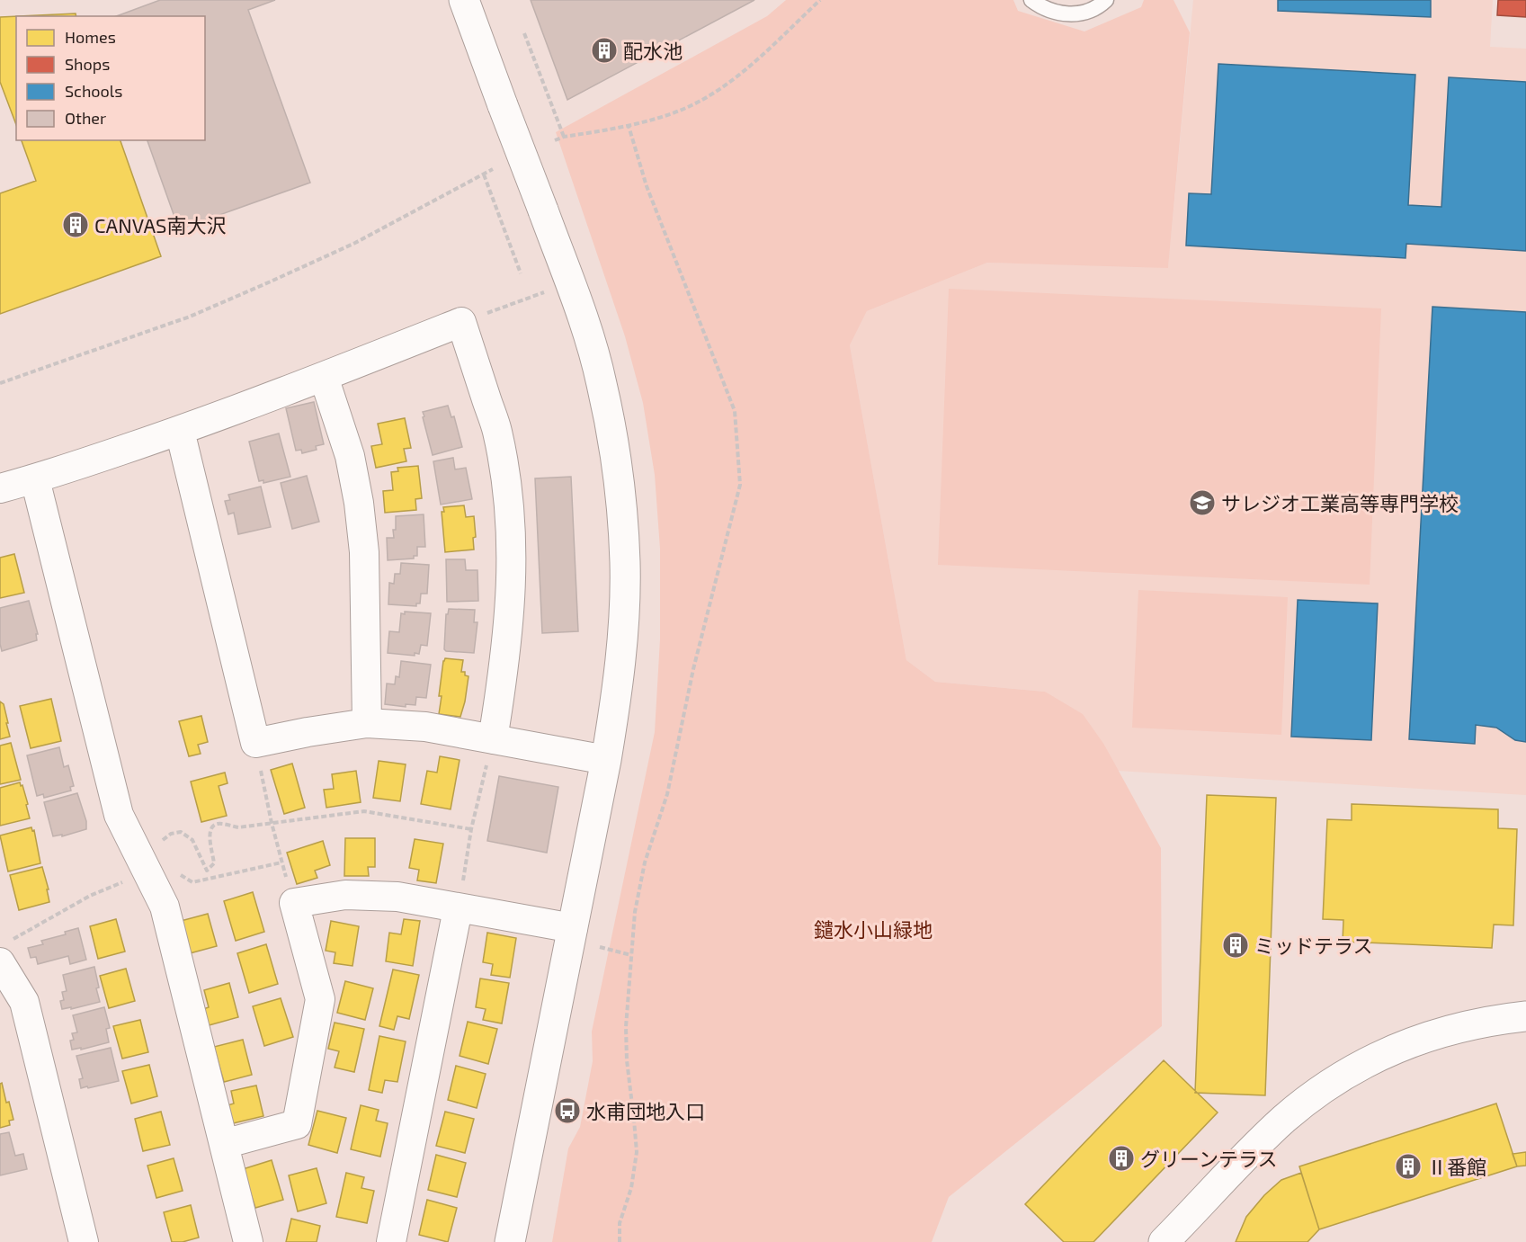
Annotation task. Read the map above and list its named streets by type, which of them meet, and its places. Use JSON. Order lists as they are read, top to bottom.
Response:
{
  "parks": ["鑓水小山緑地"],
  "places": {
    "building": [
      "配水池",
      "CANVAS南大沢",
      "ミッドテラス",
      "グリーンテラス",
      "Ⅱ番館"
    ],
    "school or university": ["サレジオ工業高等専門学校"],
    "bus stop": ["水甫団地入口"]
  },
  "legend": [
    "Homes",
    "Shops",
    "Schools",
    "Other"
  ]
}
